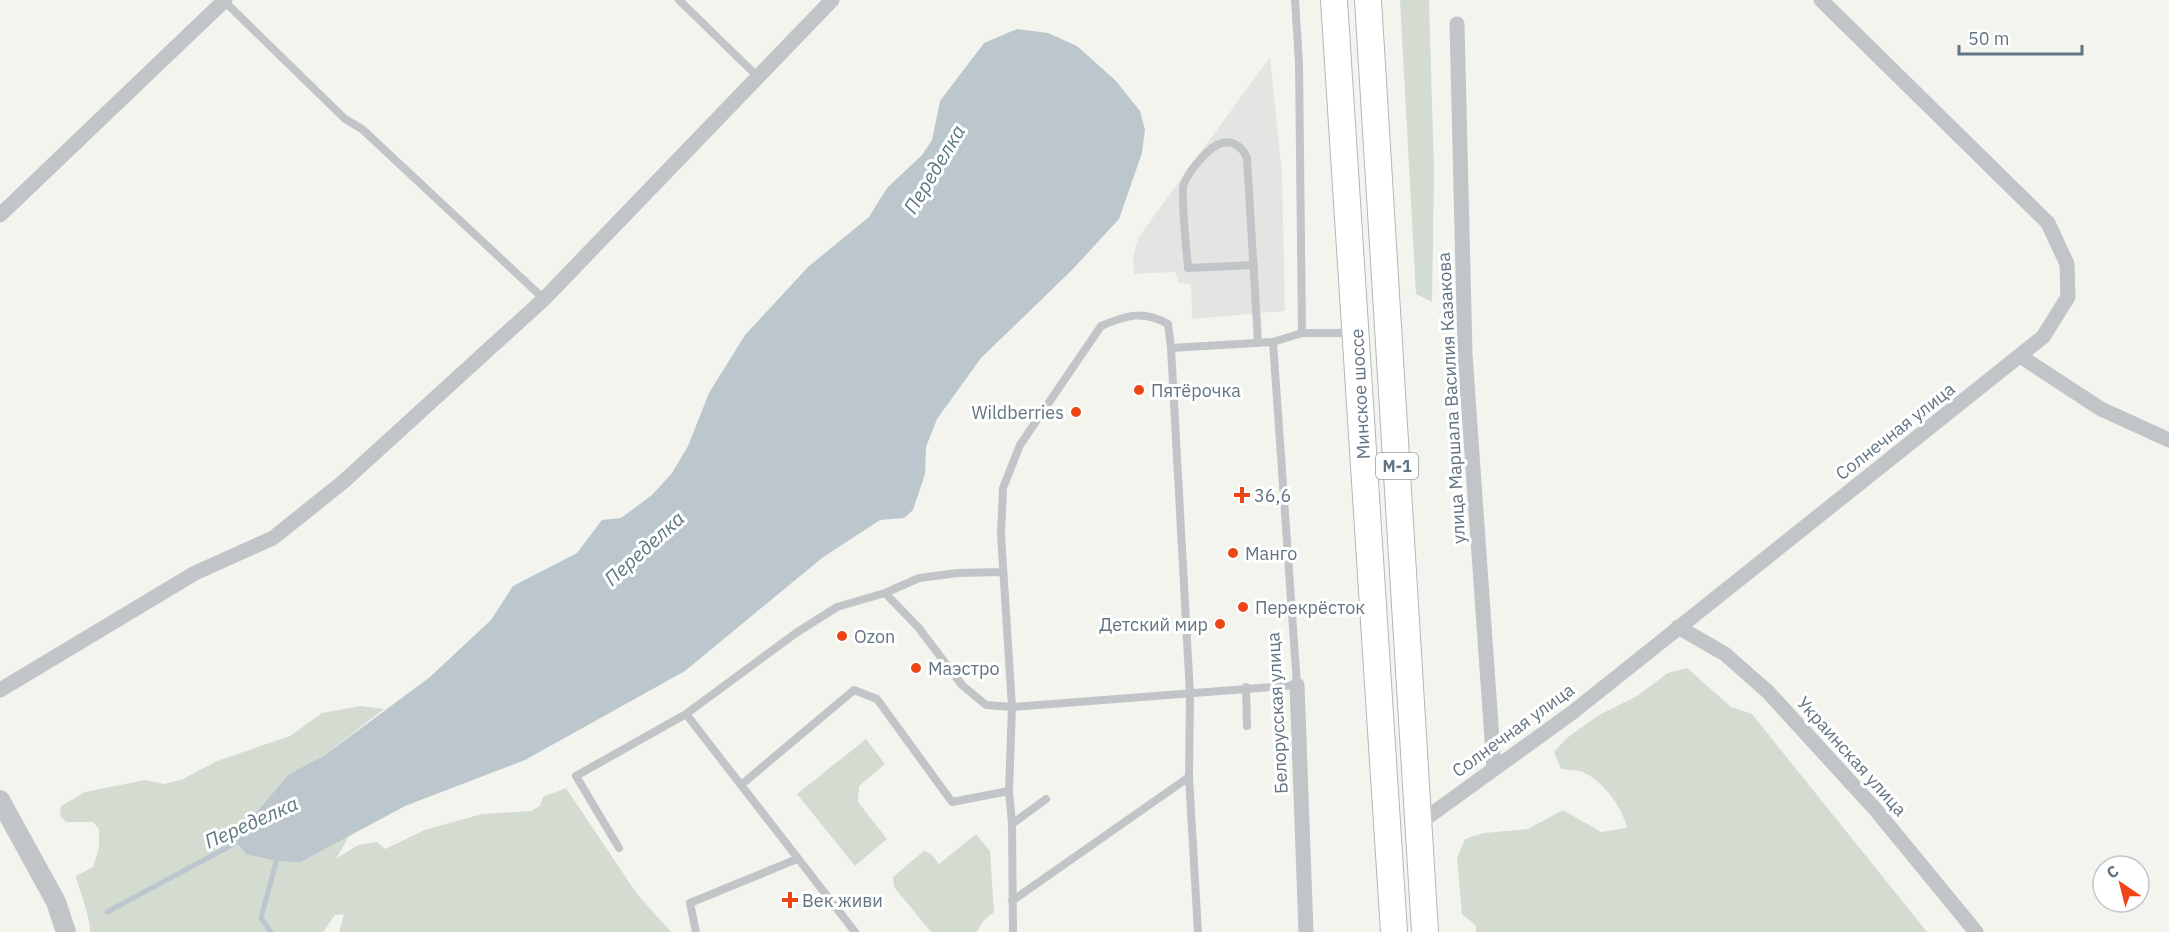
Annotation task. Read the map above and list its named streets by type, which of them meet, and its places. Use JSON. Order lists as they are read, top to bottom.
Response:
{
  "streets": {
    "highway": ["Минское шоссе", "М-1"],
    "street": [
      "улица Маршала Василия Казакова",
      "Солнечная улица",
      "Белорусская улица",
      "Украинская улица"
    ]
  },
  "crossings": [
    ["Минское шоссе", "Солнечная улица"],
    ["улица Маршала Василия Казакова", "Солнечная улица"],
    ["Солнечная улица", "Украинская улица"]
  ],
  "water": ["Переделка"],
  "places": {
    "other": [
      "Пятёрочка",
      "Wildberries",
      "Манго",
      "Перекрёсток",
      "Детский мир",
      "Ozon",
      "Маэстро"
    ],
    "health": ["36,6", "Век живи"]
  },
  "scale_bar": "50 m",
  "north": "top left"
}
